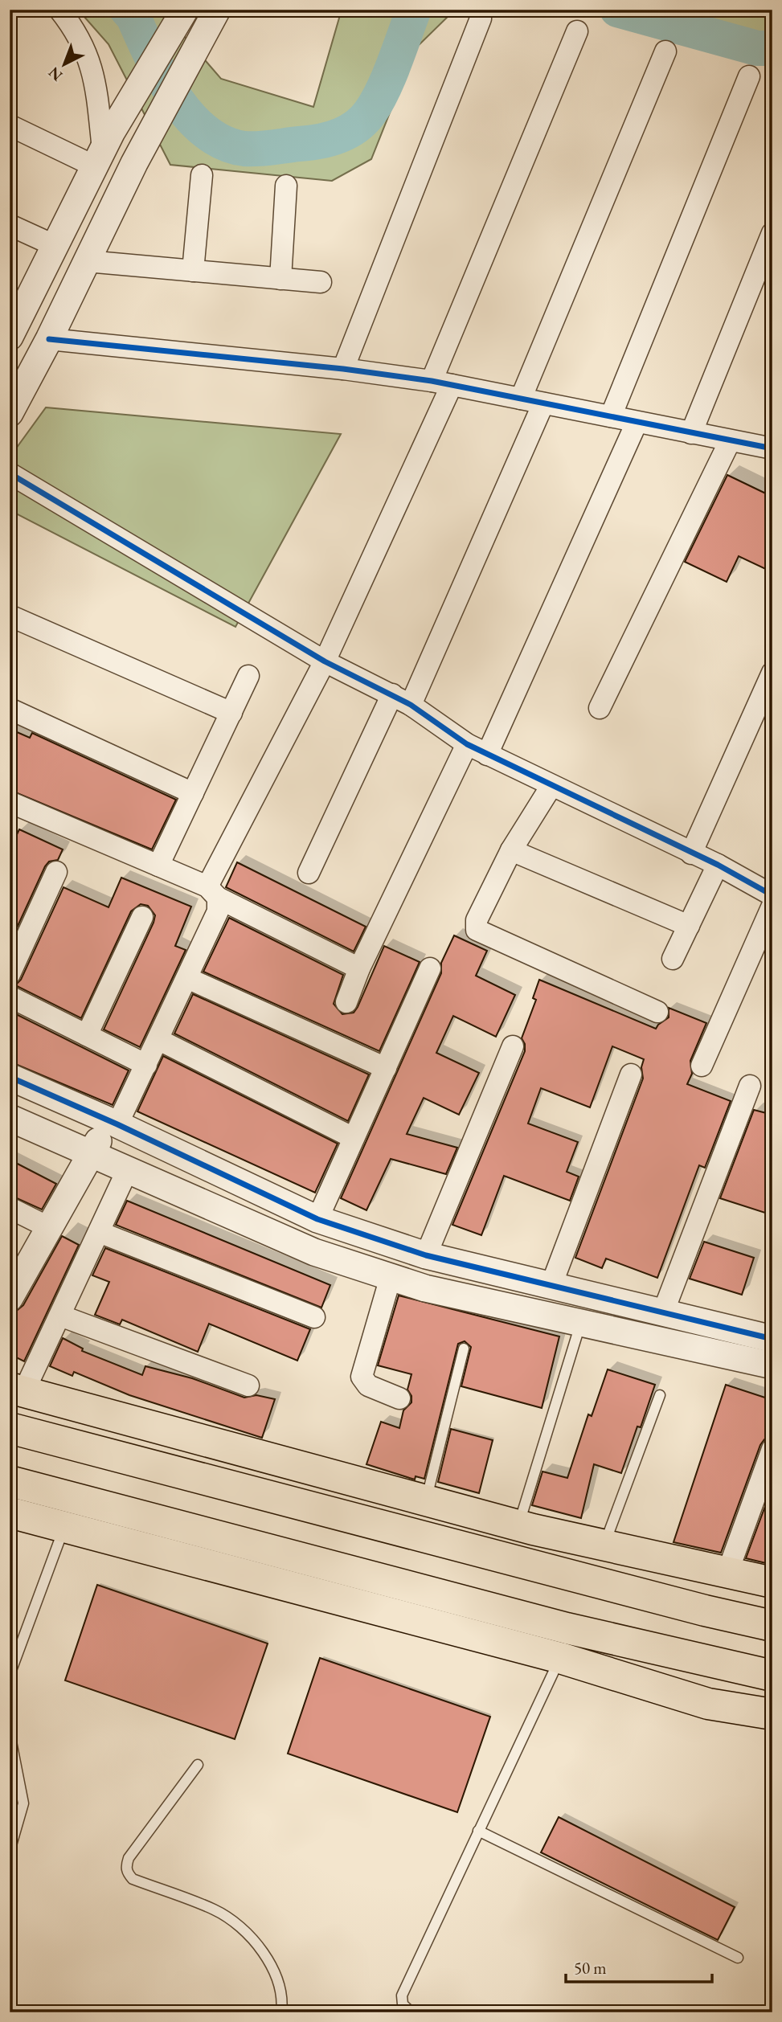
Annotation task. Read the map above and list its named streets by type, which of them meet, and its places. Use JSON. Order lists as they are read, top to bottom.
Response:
{
  "scale_bar": "50 m",
  "north": "bottom left"
}
